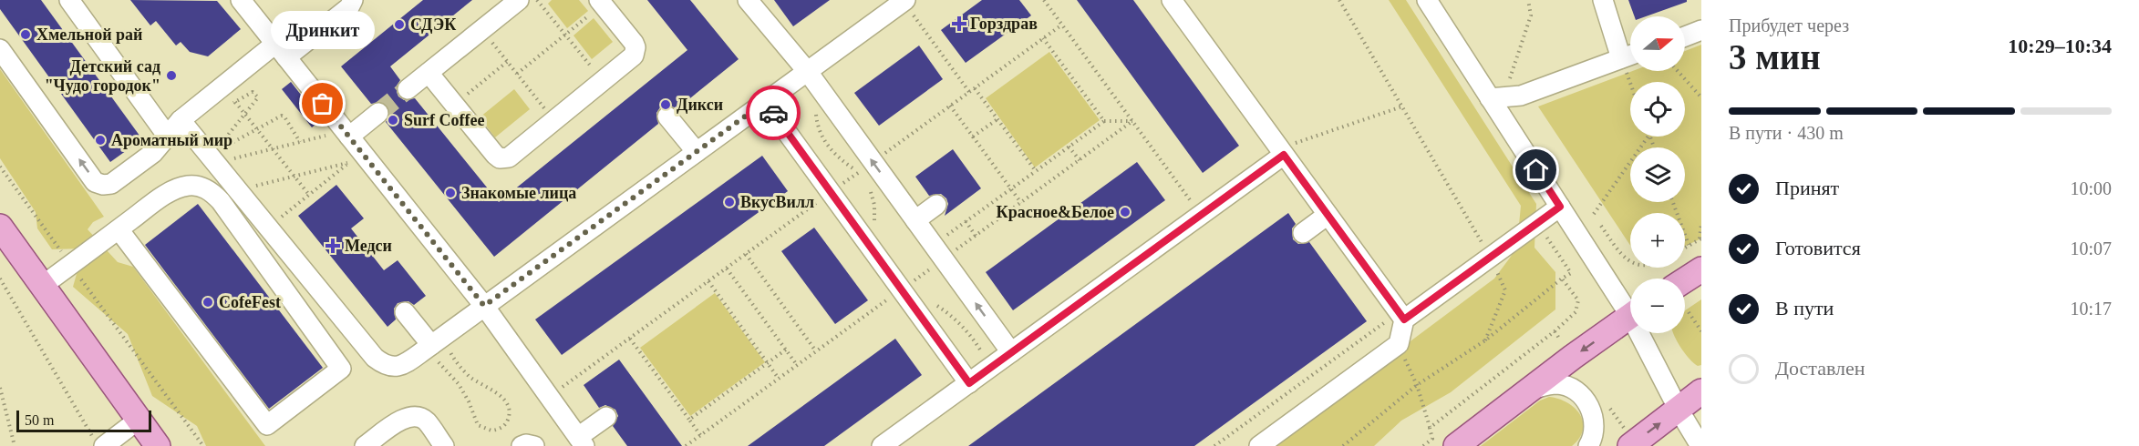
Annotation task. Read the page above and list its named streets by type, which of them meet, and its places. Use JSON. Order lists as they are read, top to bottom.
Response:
{
  "places": {
    "health": ["Горздрав", "Медси"],
    "other": [
      "СДЭК",
      "Хмельной рай",
      "Детский сад \"Чудо городок\"",
      "Дринкит",
      "Дикси",
      "Surf Coffee",
      "Ароматный мир",
      "Знакомые лица",
      "ВкусВилл",
      "Красное&Белое",
      "CofeFest"
    ]
  },
  "scale_bar": "50 m",
  "north": "right",
  "page": {
    "heading": ["3 мин", "Прибудет через", "10:29–10:34"],
    "bubble": "Дринкит",
    "map_buttons": ["+", "−"],
    "bar": "В пути · 430 m",
    "list": [
      ["Принят", "10:00"],
      ["Готовится", "10:07"],
      ["В пути", "10:17"],
      "Доставлен"
    ],
    "scale": "50 m"
  }
}
